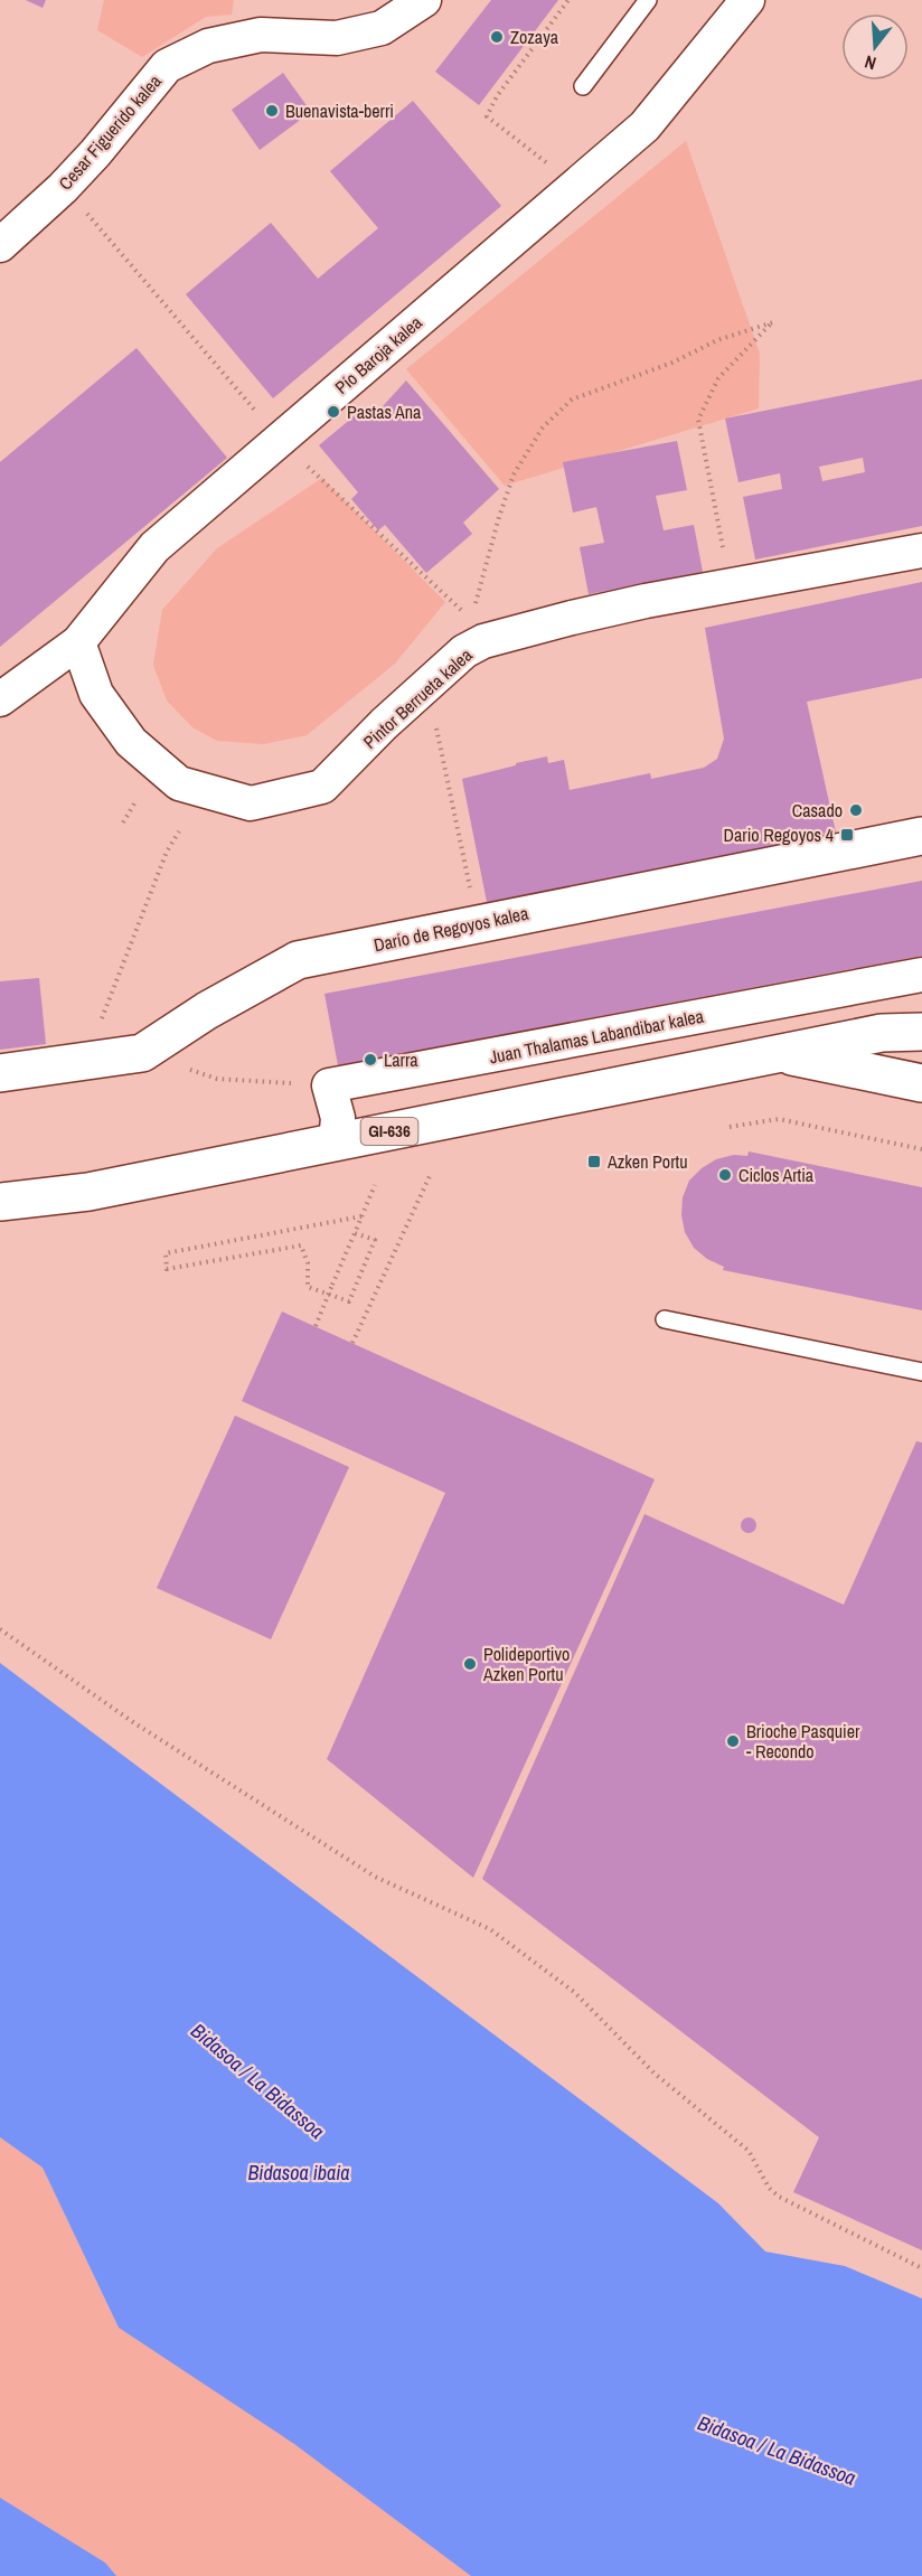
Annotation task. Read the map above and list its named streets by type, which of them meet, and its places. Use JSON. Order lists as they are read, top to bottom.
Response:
{
  "streets": {
    "main road": ["Darío de Regoyos kalea", "GI-636"],
    "street": [
      "Cesar Figuerido kalea",
      "Pío Baroja kalea",
      "Pintor Berrueta kalea",
      "Juan Thalamas Labandibar kalea"
    ]
  },
  "crossings": [
    ["Pío Baroja kalea", "Pintor Berrueta kalea"]
  ],
  "water": ["Bidasoa / La Bidassoa", "Bidasoa ibaia"],
  "places": {
    "other": [
      "Zozaya",
      "Buenavista-berri",
      "Pastas Ana",
      "Casado",
      "Larra",
      "Ciclos Artia",
      "Polideportivo Azken Portu",
      "Brioche Pasquier - Recondo"
    ],
    "transit": ["Dario Regoyos 4", "Azken Portu"]
  },
  "north": "bottom"
}
